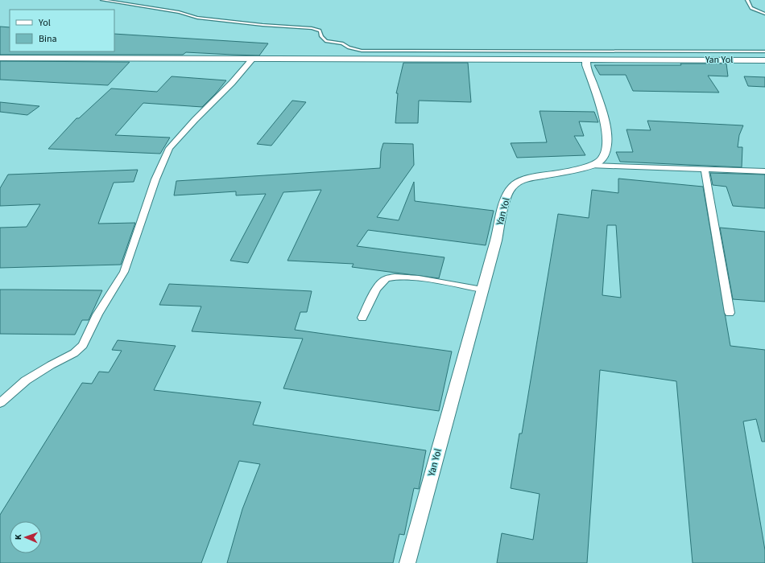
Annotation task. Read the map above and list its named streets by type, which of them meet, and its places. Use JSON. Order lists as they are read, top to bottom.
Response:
{
  "streets": {
    "street": ["Yan Yol"]
  },
  "legend": ["Yol", "Bina"],
  "north": "left"
}
